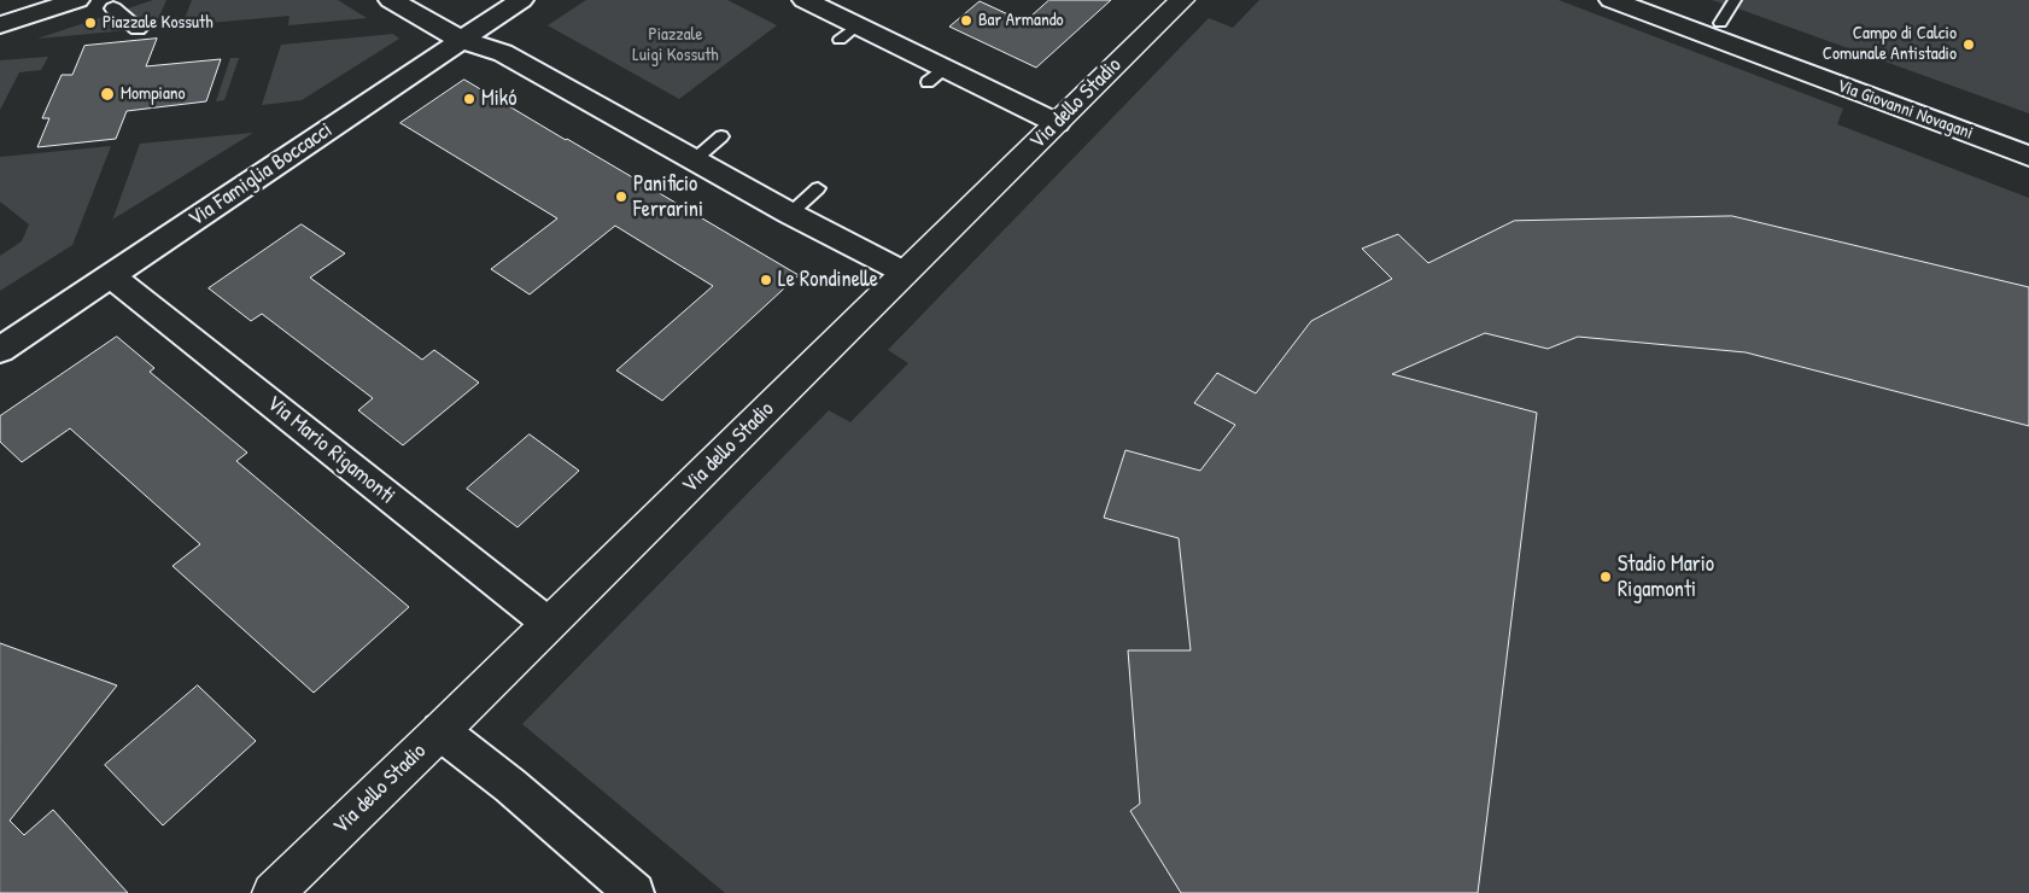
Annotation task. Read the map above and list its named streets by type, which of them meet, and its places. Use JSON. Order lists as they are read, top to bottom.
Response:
{
  "streets": {
    "street": [
      "Via dello Stadio",
      "Via Giovanni Novagani",
      "Via Famiglia Boccacci",
      "Via Mario Rigamonti"
    ]
  },
  "crossings": [
    ["Via dello Stadio", "Via Mario Rigamonti"],
    ["Via Famiglia Boccacci", "Via Mario Rigamonti"]
  ],
  "parks": ["Piazzale Luigi Kossuth"],
  "places": [
    "Bar Armando",
    "Piazzale Kossuth",
    "Campo di Calcio Comunale Antistadio",
    "Mompiano",
    "Mikó",
    "Panificio Ferrarini",
    "Le Rondinelle",
    "Stadio Mario Rigamonti"
  ]
}
